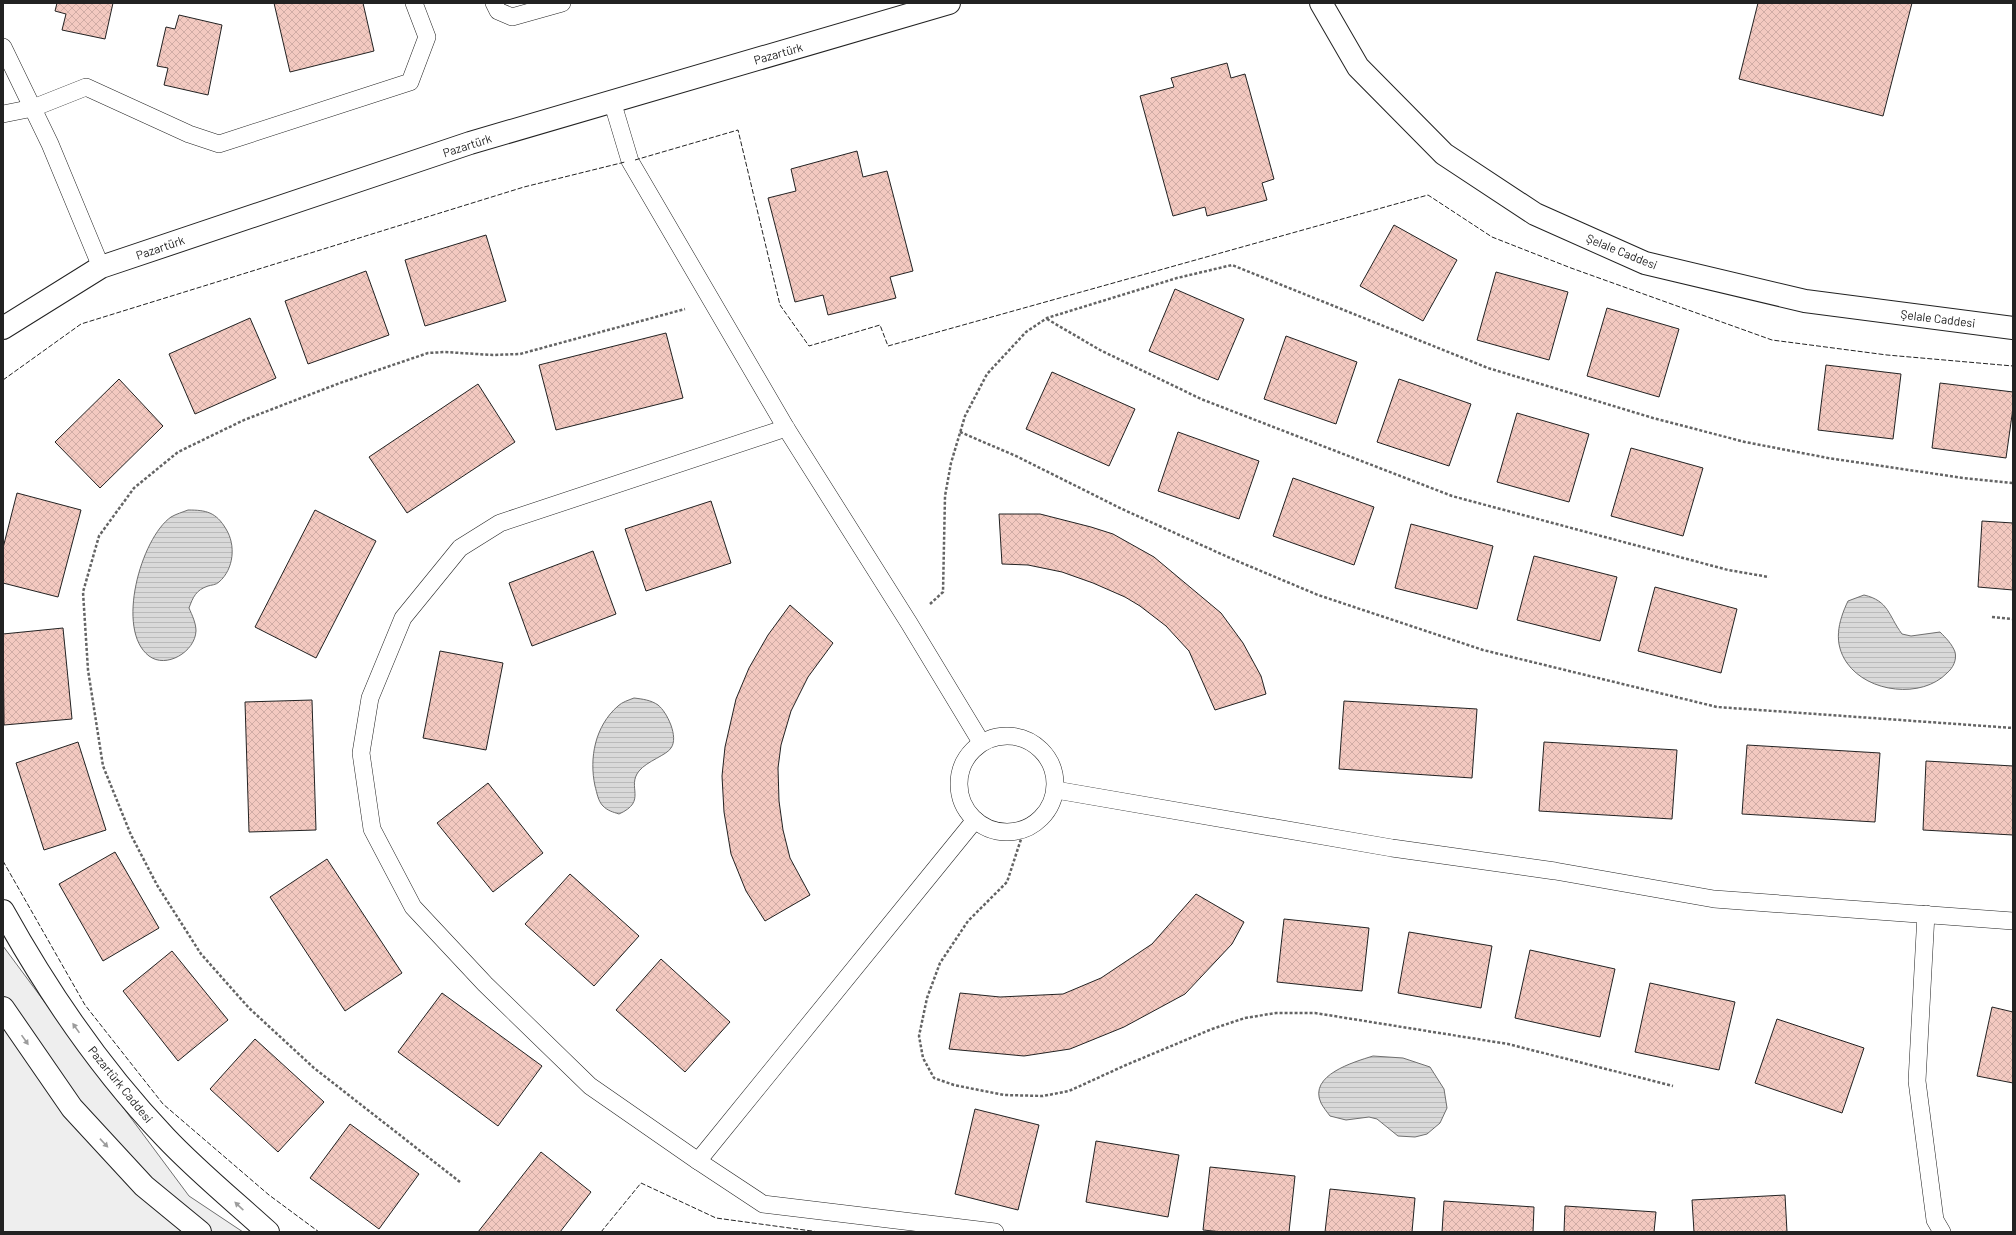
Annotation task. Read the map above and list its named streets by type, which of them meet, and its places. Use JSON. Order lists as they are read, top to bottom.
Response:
{
  "streets": {
    "street": ["Pazartürk", "Şelale Caddesi", "Pazartürk Caddesi"]
  }
}
